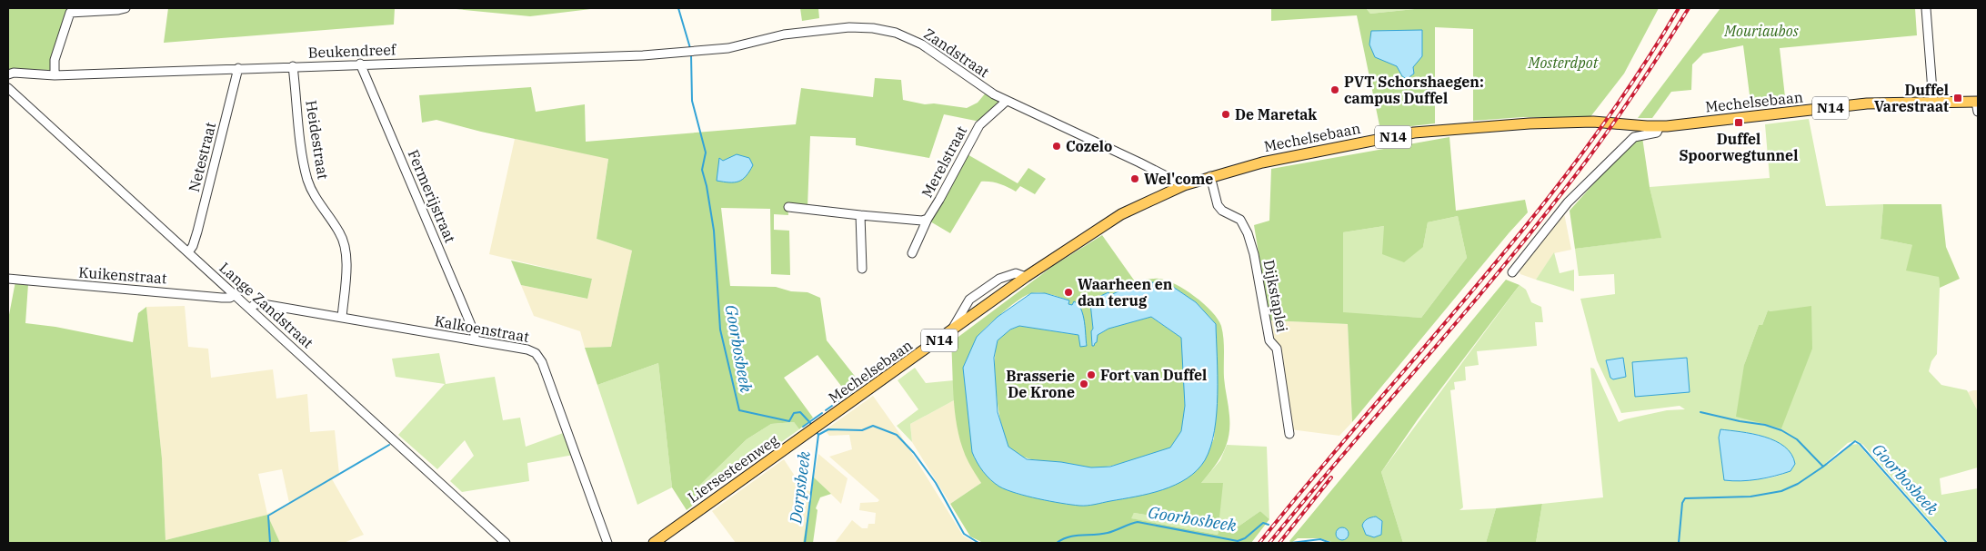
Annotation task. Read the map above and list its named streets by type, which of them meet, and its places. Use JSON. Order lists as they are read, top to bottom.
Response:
{
  "streets": {
    "main road": ["Mechelsebaan", "N14", "Liersesteenweg"],
    "street": [
      "Beukendreef",
      "Zandstraat",
      "Heidestraat",
      "Netestraat",
      "Merelstraat",
      "Fermerijstraat",
      "Kuikenstraat",
      "Dijkstaplei",
      "Lange Zandstraat",
      "Kalkoenstraat"
    ]
  },
  "crossings": [
    ["Beukendreef", "Zandstraat"],
    ["Beukendreef", "Heidestraat"],
    ["Beukendreef", "Netestraat"],
    ["Beukendreef", "Fermerijstraat"],
    ["Zandstraat", "Mechelsebaan"],
    ["Zandstraat", "Merelstraat"],
    ["Mechelsebaan", "N14"],
    ["Mechelsebaan", "Dijkstaplei"],
    ["Mechelsebaan", "Liersesteenweg"],
    ["Heidestraat", "Kalkoenstraat"],
    ["Netestraat", "Lange Zandstraat"],
    ["Fermerijstraat", "Kalkoenstraat"],
    ["Kuikenstraat", "Lange Zandstraat"],
    ["Lange Zandstraat", "Kalkoenstraat"]
  ],
  "water": ["Goorbosbeek", "Dorpsbeek"],
  "parks": ["Mouriaubos", "Mosterdpot"],
  "places": {
    "other": [
      "PVT Schorshaegen: campus Duffel",
      "De Maretak",
      "Cozelo",
      "Wel'come",
      "Waarheen en dan terug",
      "Fort van Duffel",
      "Brasserie De Krone"
    ],
    "transit": ["Duffel Varestraat", "Duffel Spoorwegtunnel"]
  }
}
